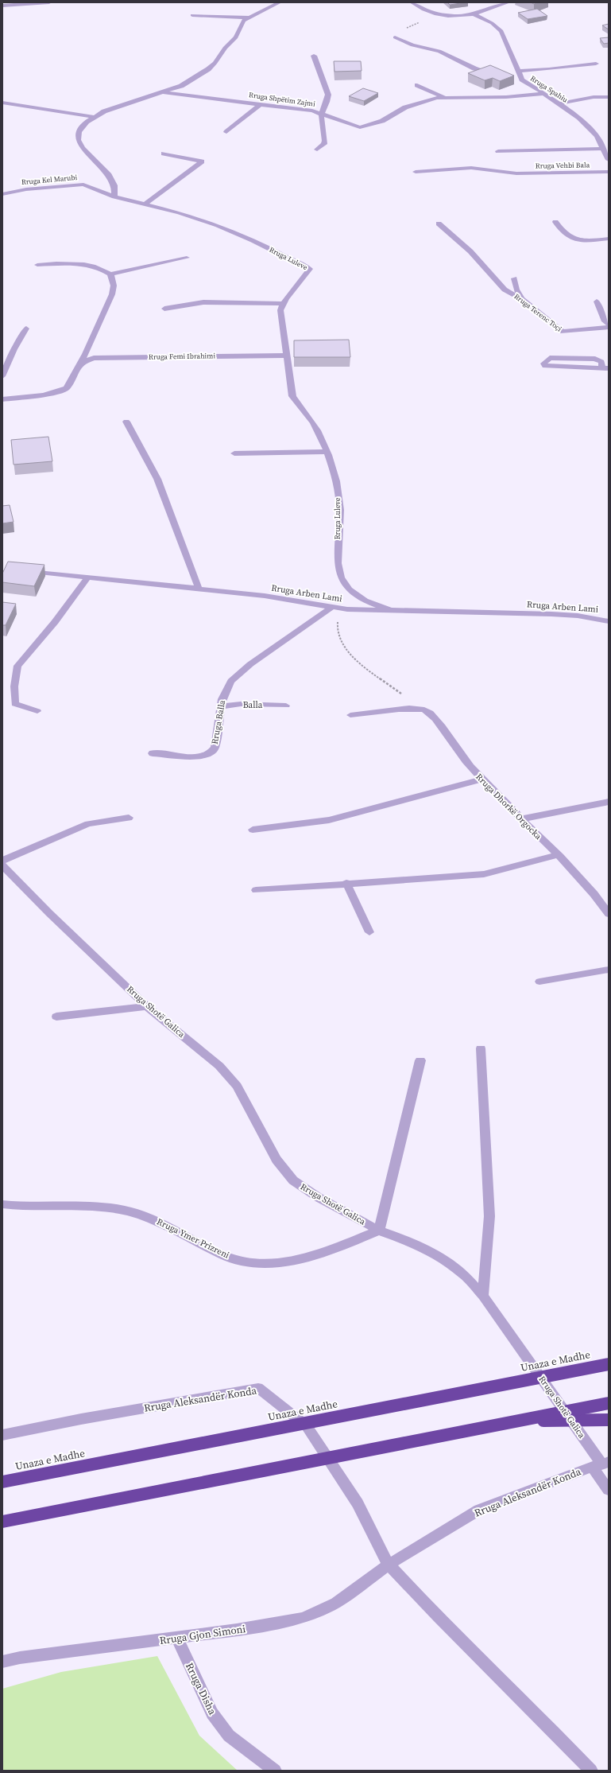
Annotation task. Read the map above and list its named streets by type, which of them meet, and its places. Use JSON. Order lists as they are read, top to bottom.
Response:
{
  "streets": {
    "highway": ["Unaza e Madhe"],
    "street": [
      "Rruga Spahiu",
      "Rruga Shpëtim Zajmi",
      "Rruga Vehbi Bala",
      "Rruga Kel Marubi",
      "Rruga Luleve",
      "Rruga Terenc Toçi",
      "Rruga Femi Ibrahimi",
      "Rruga Arben Lami",
      "Balla",
      "Rruga Balla",
      "Rruga Dhorkë Orgocka",
      "Rruga Shotë Galica",
      "Rruga Ymer Prizreni",
      "Rruga Aleksandër Konda",
      "Rruga Gjon Simoni",
      "Rruga Disha"
    ]
  },
  "crossings": [
    ["Rruga Spahiu", "Rruga Shpëtim Zajmi"],
    ["Rruga Kel Marubi", "Rruga Luleve"],
    ["Rruga Luleve", "Rruga Femi Ibrahimi"],
    ["Rruga Luleve", "Rruga Arben Lami"],
    ["Rruga Arben Lami", "Rruga Balla"],
    ["Balla", "Rruga Balla"],
    ["Rruga Shotë Galica", "Rruga Ymer Prizreni"],
    ["Rruga Shotë Galica", "Rruga Aleksandër Konda"],
    ["Rruga Aleksandër Konda", "Rruga Gjon Simoni"],
    ["Rruga Gjon Simoni", "Rruga Disha"]
  ]
}
